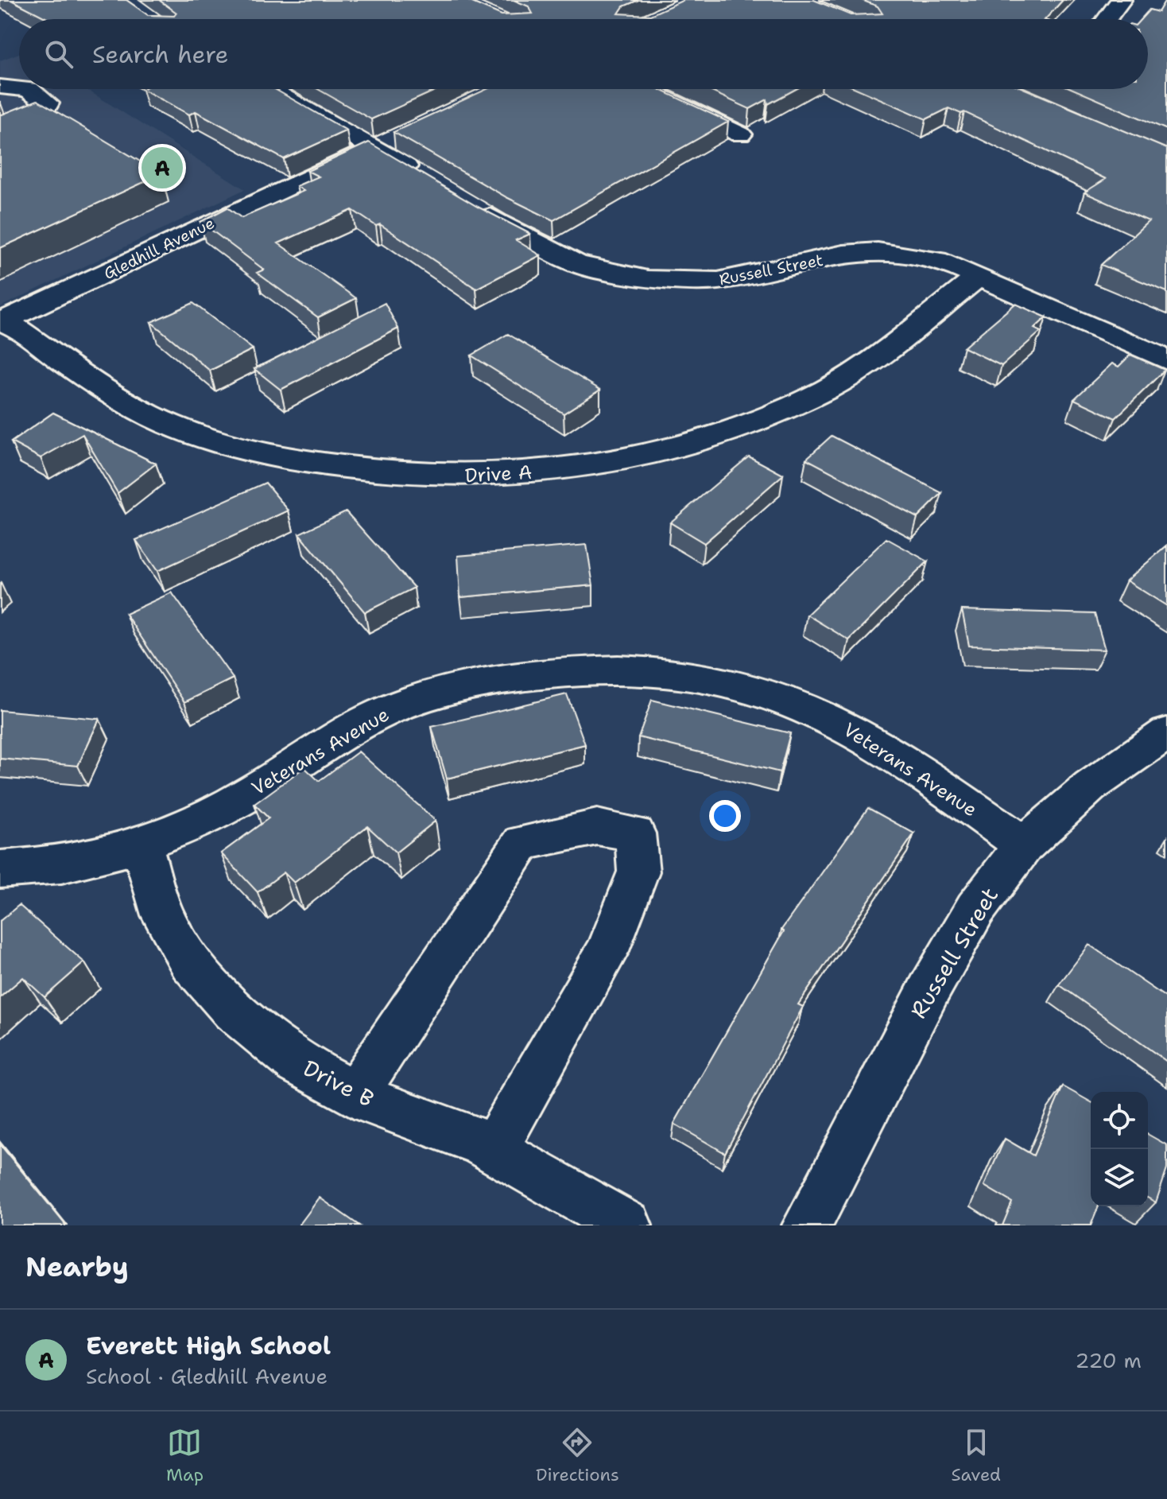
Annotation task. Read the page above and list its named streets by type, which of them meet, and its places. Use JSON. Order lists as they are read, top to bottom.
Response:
{
  "streets": {
    "street": [
      "Gledhill Avenue",
      "Russell Street",
      "Drive A",
      "Veterans Avenue",
      "Drive B"
    ]
  },
  "crossings": [
    ["Gledhill Avenue", "Drive A"],
    ["Russell Street", "Drive A"],
    ["Russell Street", "Veterans Avenue"],
    ["Veterans Avenue", "Drive B"]
  ],
  "page": {
    "search": "Search here",
    "pins": "A",
    "heading": "Nearby",
    "list": [
      {
        "mark": "A",
        "name": "Everett High School",
        "note": "School · Gledhill Avenue",
        "value": "220 m"
      }
    ],
    "nav": ["Map", "Directions", "Saved"]
  }
}
